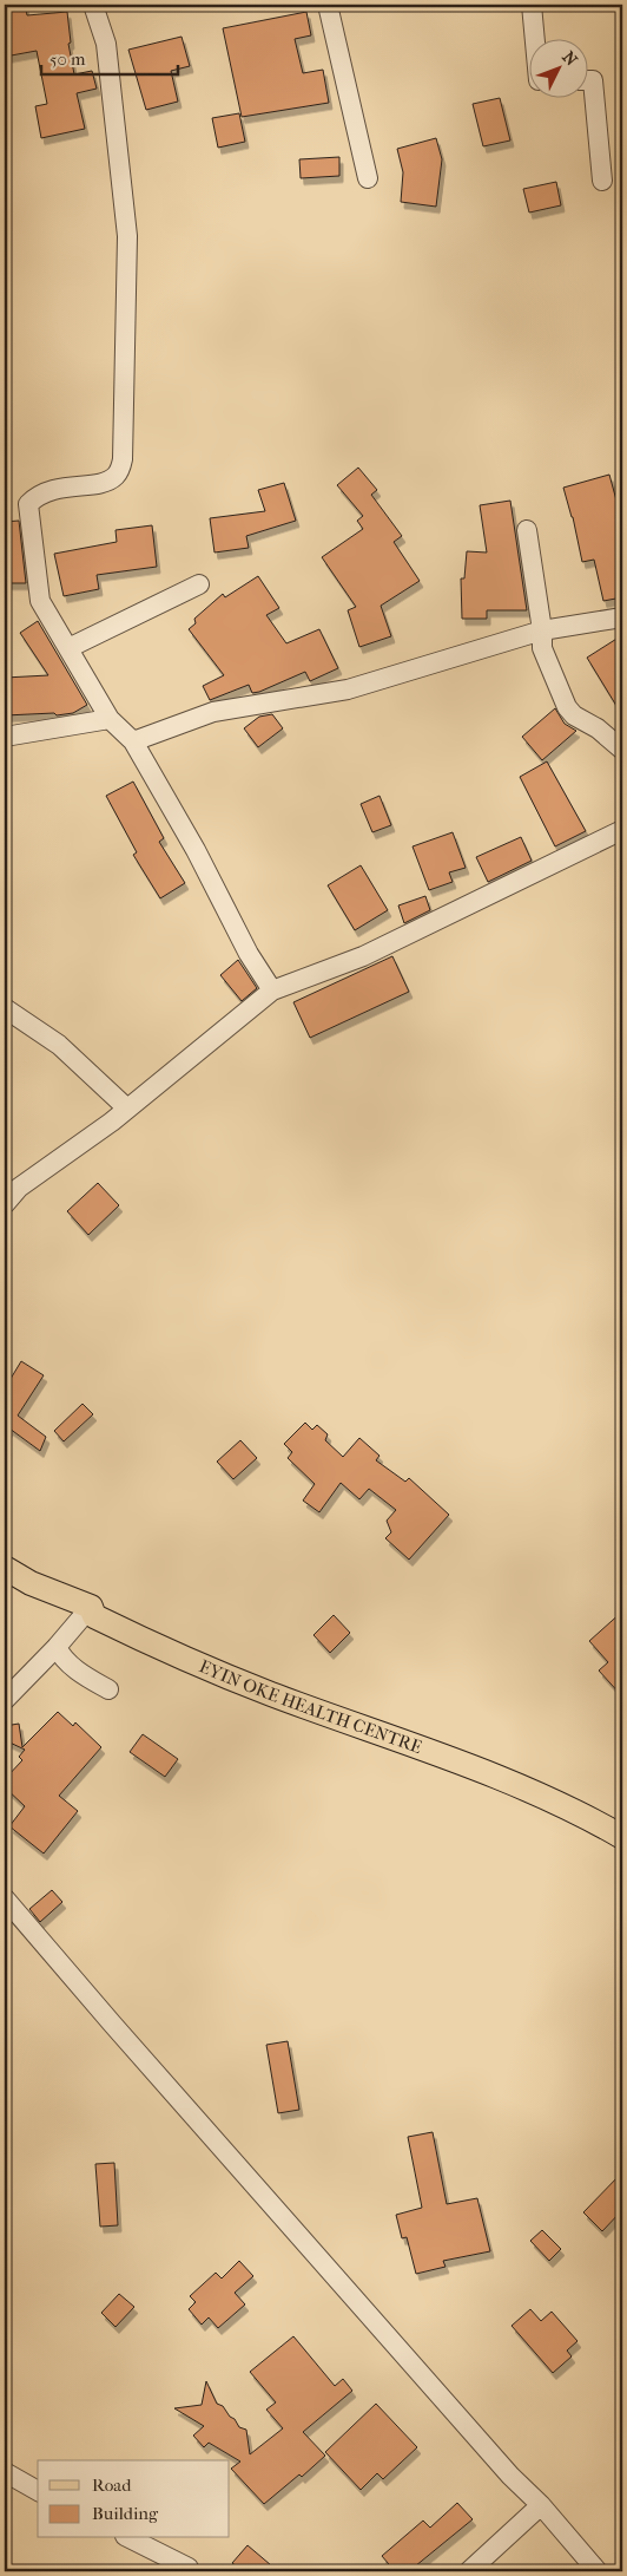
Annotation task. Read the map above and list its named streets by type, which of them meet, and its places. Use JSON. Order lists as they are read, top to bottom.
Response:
{
  "streets": {
    "main road": ["EYIN OKE HEALTH CENTRE"]
  },
  "legend": ["Road", "Building"],
  "scale_bar": "50 m",
  "north": "top right"
}
